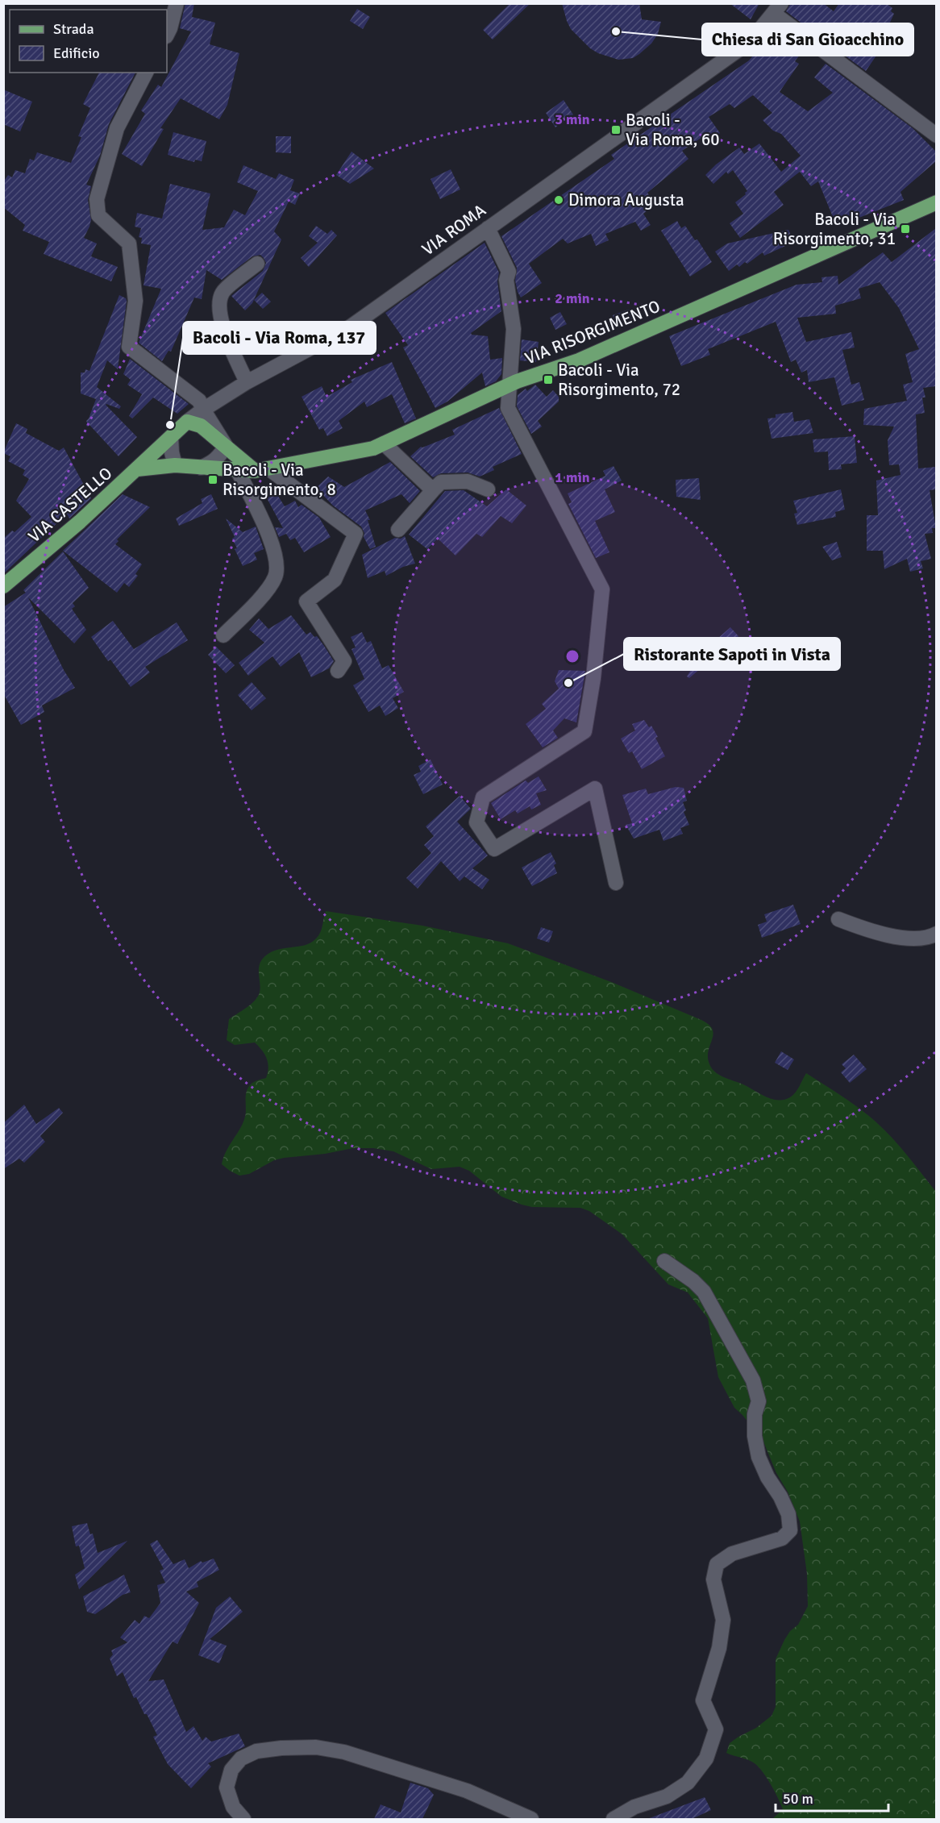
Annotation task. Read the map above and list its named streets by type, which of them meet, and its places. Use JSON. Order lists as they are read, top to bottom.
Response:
{
  "streets": {
    "main road": ["VIA ROMA", "VIA RISORGIMENTO", "VIA CASTELLO"]
  },
  "crossings": [
    ["VIA ROMA", "VIA RISORGIMENTO"],
    ["VIA ROMA", "VIA CASTELLO"],
    ["VIA RISORGIMENTO", "VIA CASTELLO"]
  ],
  "places": {
    "other": [
      "Chiesa di San Gioacchino",
      "Dimora Augusta",
      "Bacoli - Via Roma, 137",
      "Ristorante Sapoti in Vista"
    ],
    "transit": [
      "Bacoli - Via Roma, 60",
      "Bacoli - Via Risorgimento, 31",
      "Bacoli - Via Risorgimento, 72",
      "Bacoli - Via Risorgimento, 8"
    ]
  },
  "legend": ["Strada", "Edificio"],
  "scale_bar": "50 m",
  "rings": ["3 min", "2 min", "1 min"]
}
